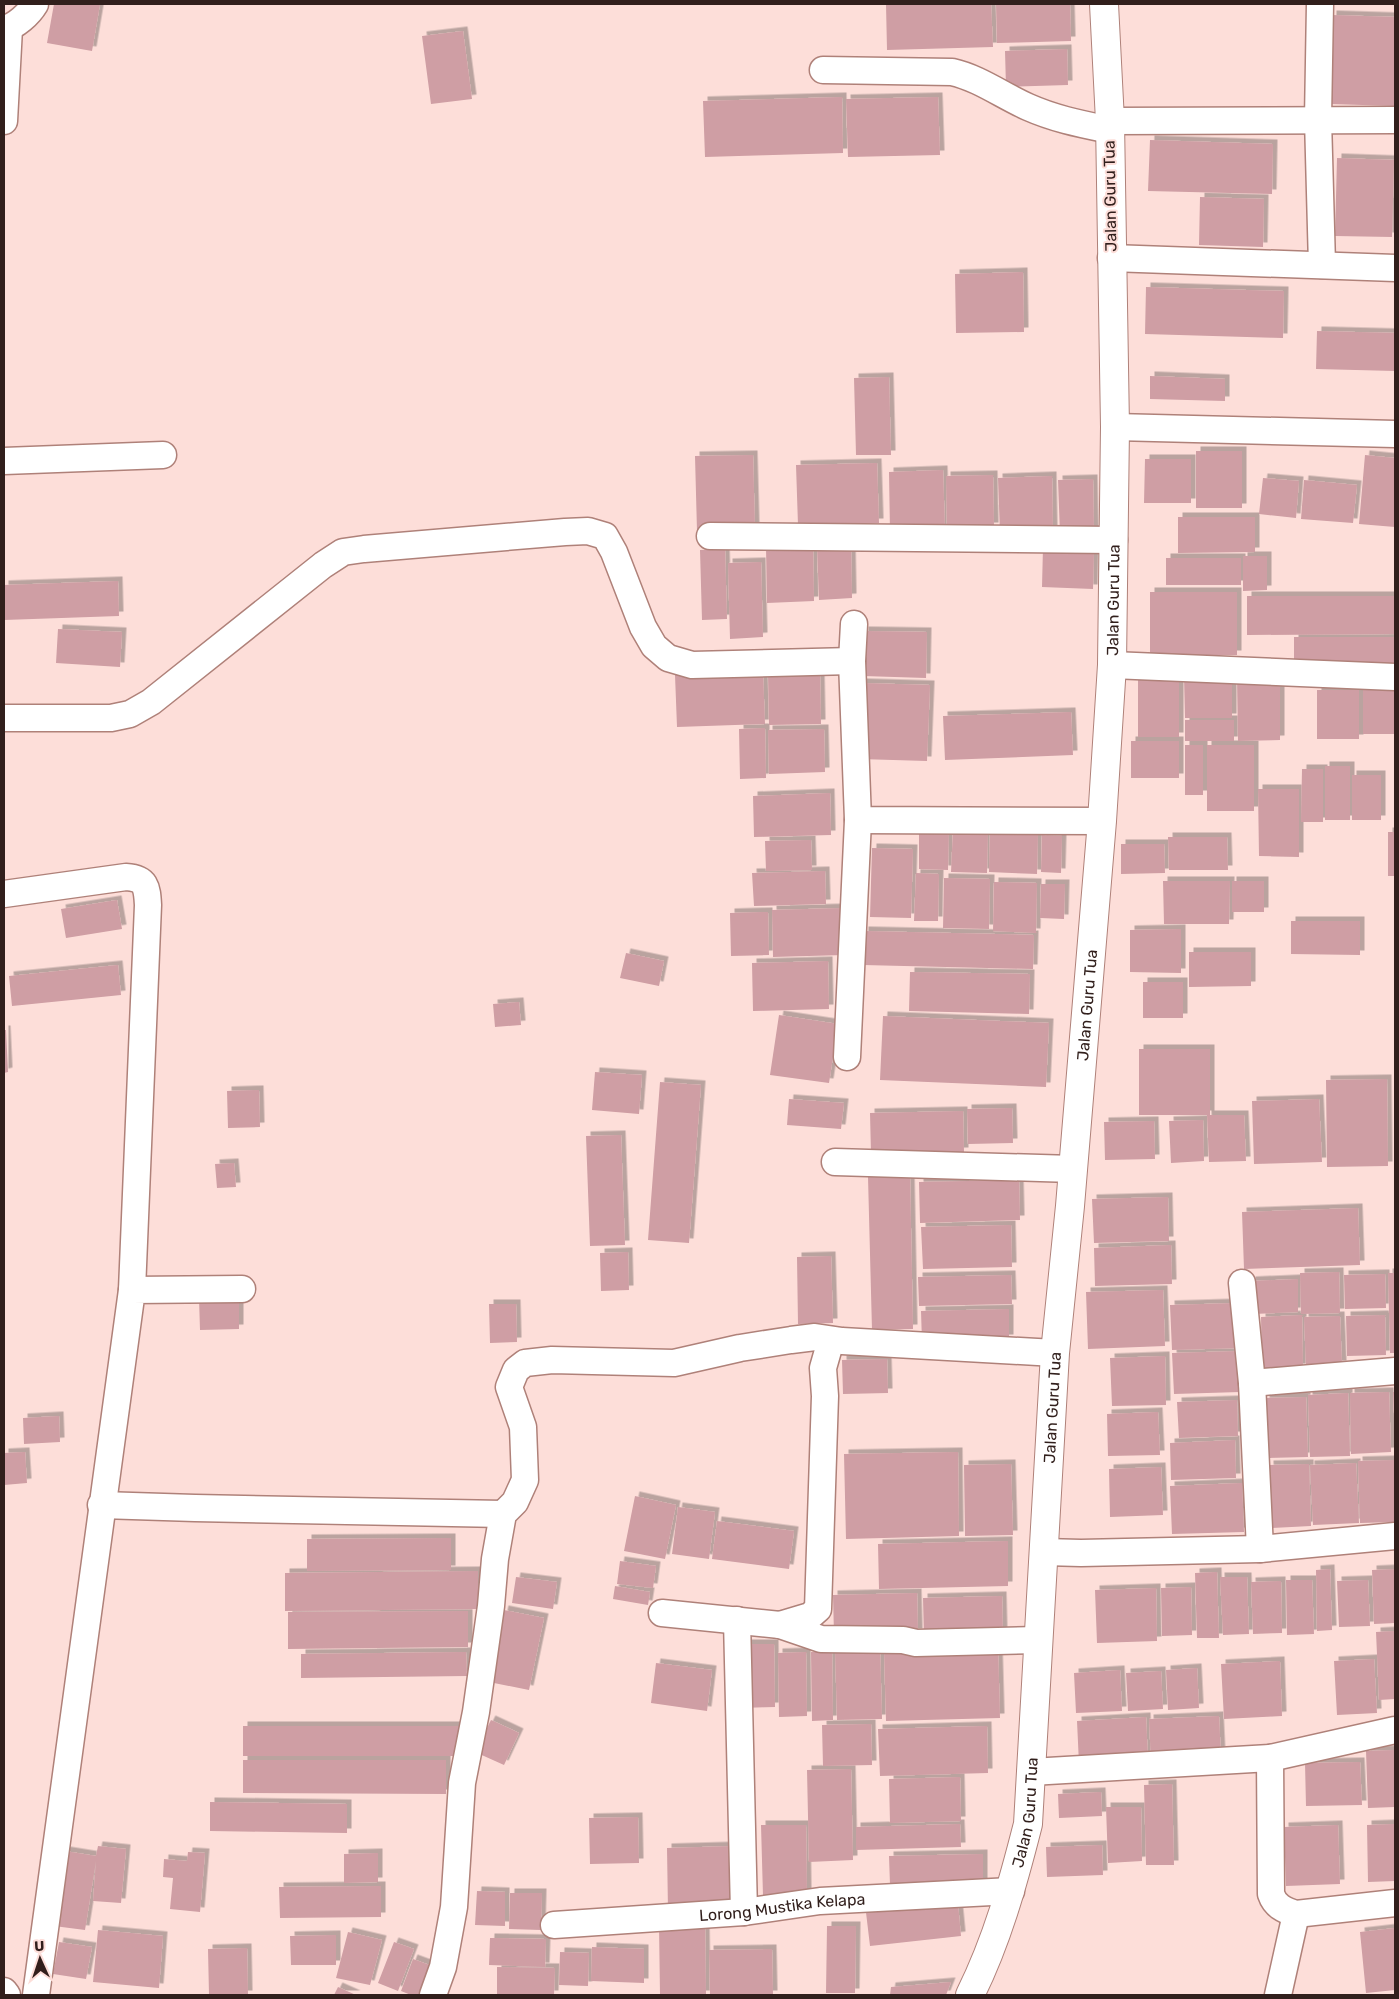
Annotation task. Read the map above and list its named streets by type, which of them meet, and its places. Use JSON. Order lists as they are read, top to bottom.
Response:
{
  "streets": {
    "main road": ["Jalan Guru Tua"],
    "street": ["Lorong Mustika Kelapa"]
  },
  "crossings": [
    ["Jalan Guru Tua", "Lorong Mustika Kelapa"]
  ],
  "north": "top"
}
